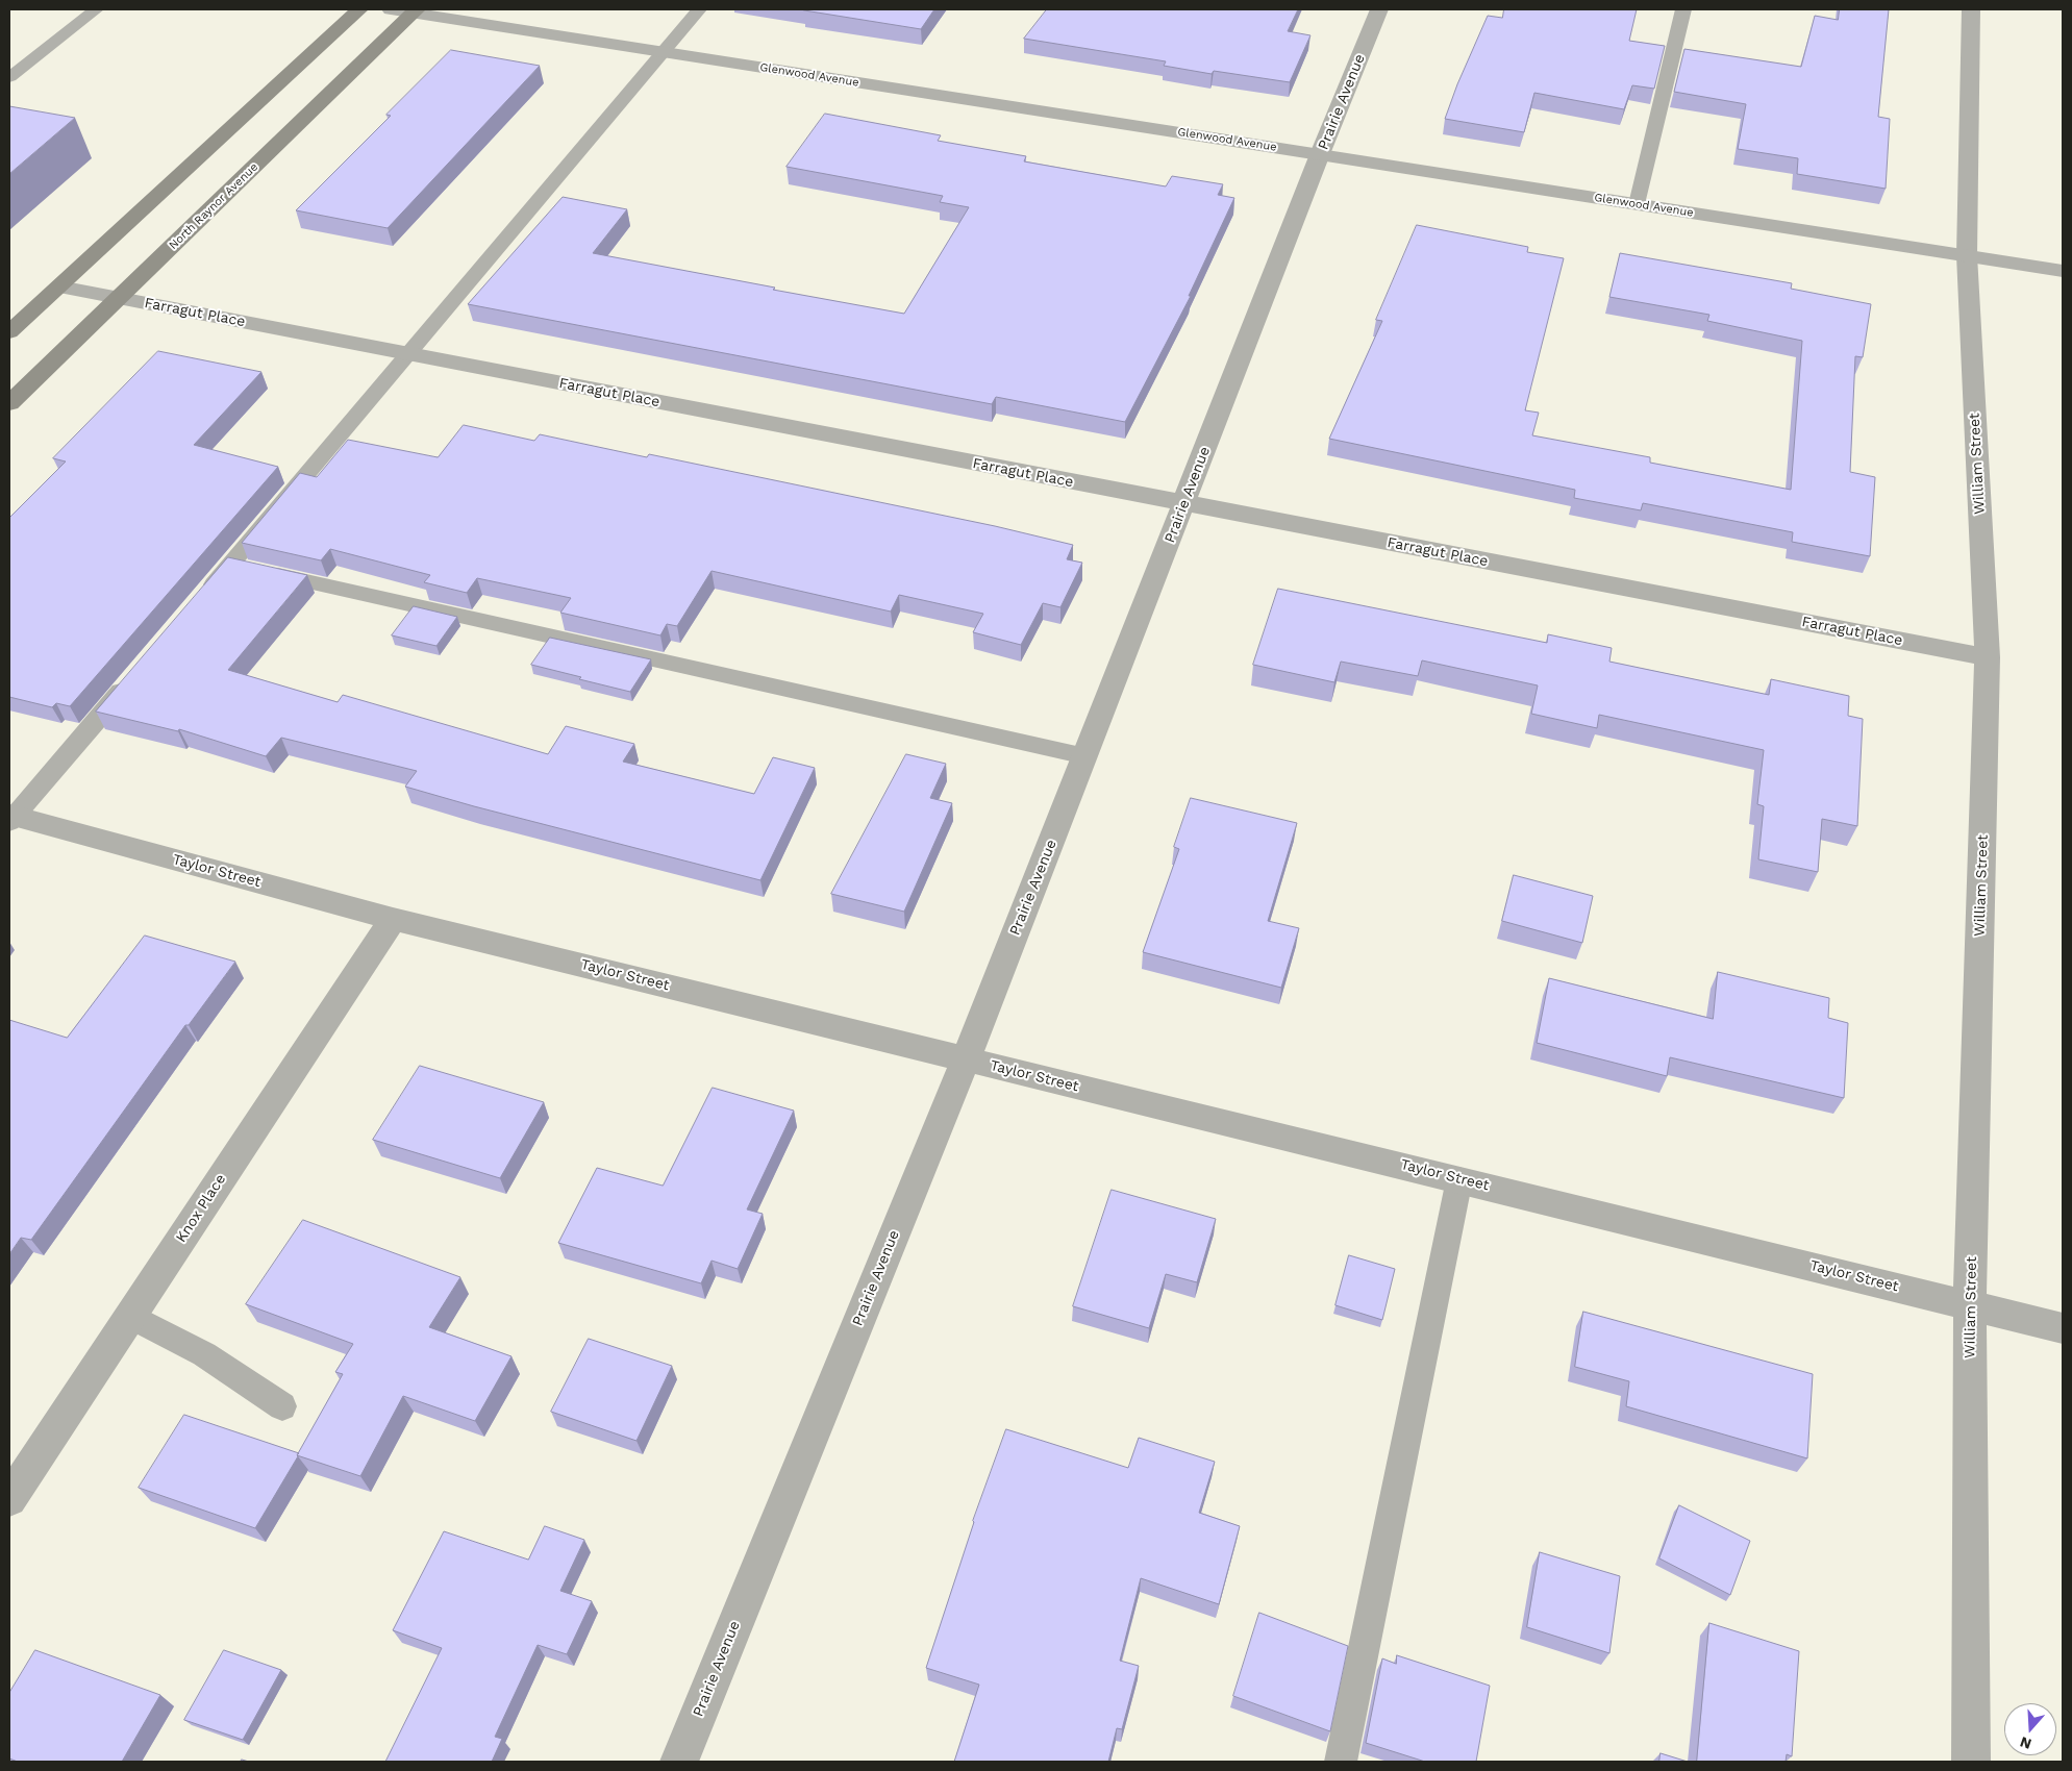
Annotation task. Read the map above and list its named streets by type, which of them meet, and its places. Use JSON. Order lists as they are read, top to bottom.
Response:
{
  "streets": {
    "main road": ["North Raynor Avenue"],
    "street": [
      "Glenwood Avenue",
      "Prairie Avenue",
      "Farragut Place",
      "William Street",
      "Taylor Street",
      "Knox Place"
    ]
  },
  "crossings": [
    ["Glenwood Avenue", "Prairie Avenue"],
    ["Glenwood Avenue", "North Raynor Avenue"],
    ["Glenwood Avenue", "William Street"],
    ["Prairie Avenue", "Farragut Place"],
    ["Prairie Avenue", "Taylor Street"],
    ["North Raynor Avenue", "Farragut Place"],
    ["Farragut Place", "William Street"],
    ["William Street", "Taylor Street"],
    ["Taylor Street", "Knox Place"]
  ],
  "north": "bottom"
}
